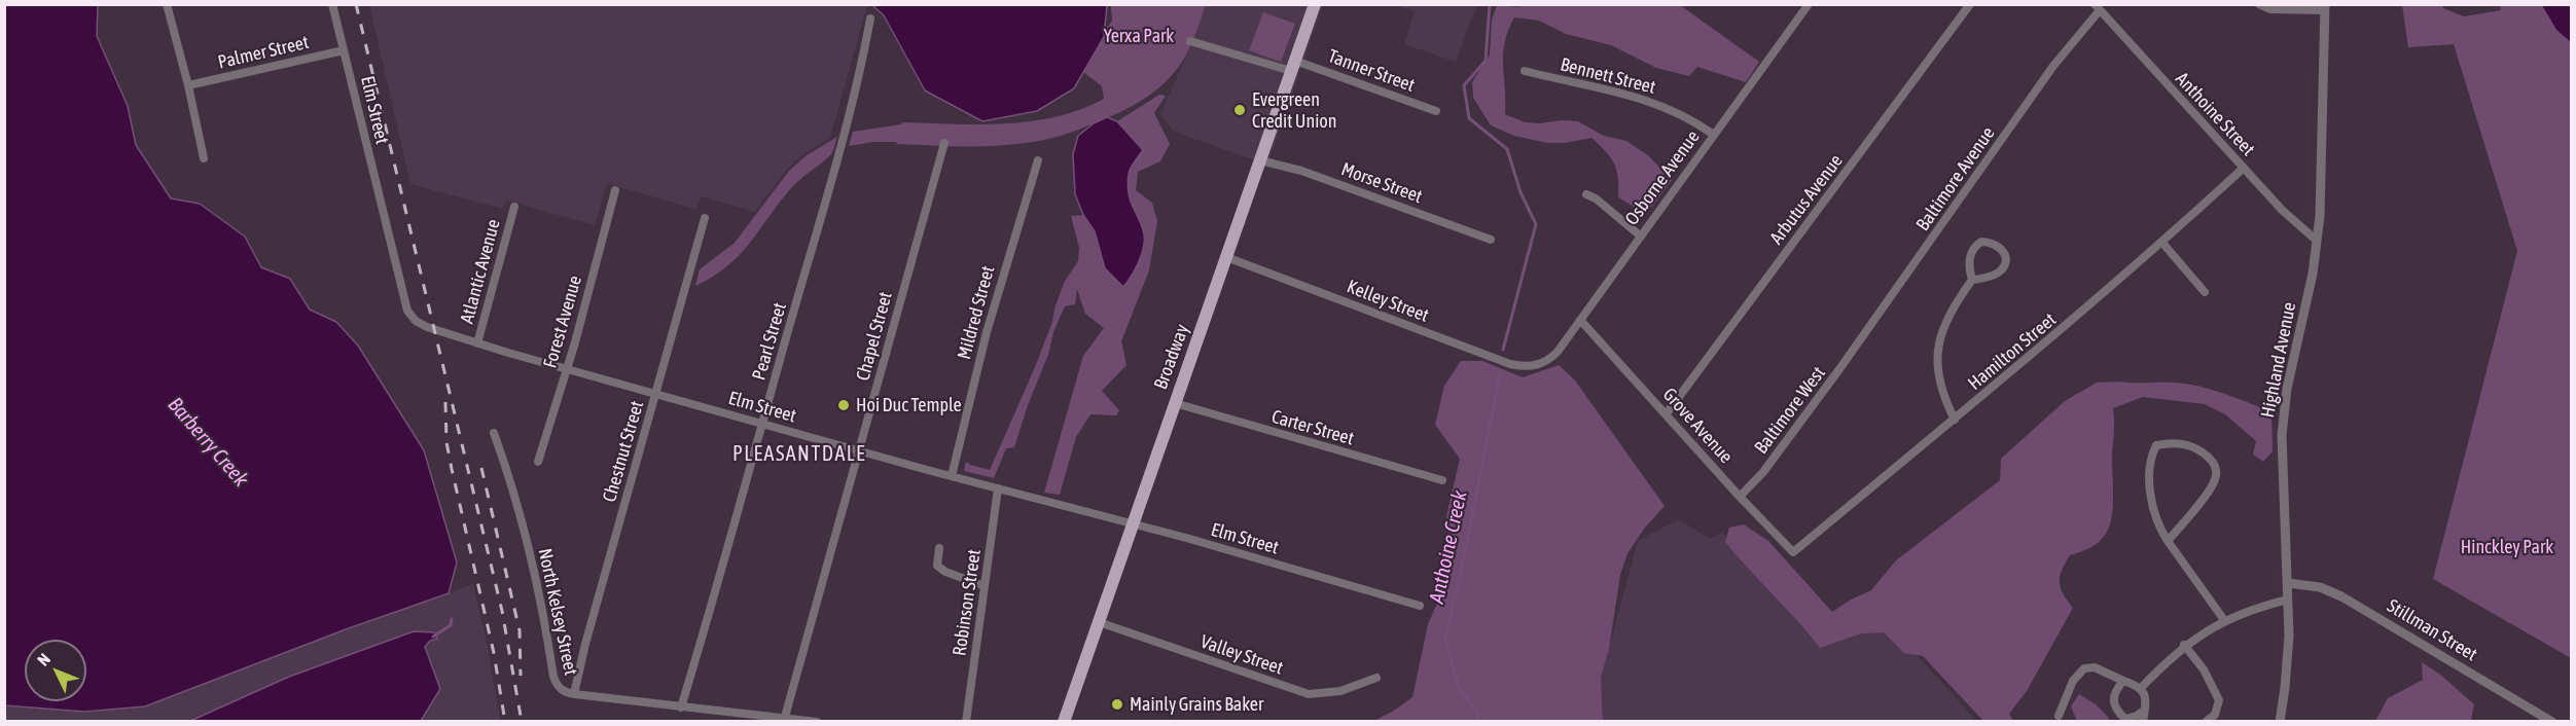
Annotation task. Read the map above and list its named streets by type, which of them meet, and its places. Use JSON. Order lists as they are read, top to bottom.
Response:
{
  "streets": {
    "main road": ["Broadway"],
    "street": [
      "Palmer Street",
      "Tanner Street",
      "Bennett Street",
      "Elm Street",
      "Anthoine Street",
      "Osborne Avenue",
      "Baltimore Avenue",
      "Morse Street",
      "Arbutus Avenue",
      "Atlantic Avenue",
      "Kelley Street",
      "Mildred Street",
      "Forest Avenue",
      "Chapel Street",
      "Pearl Street",
      "Hamilton Street",
      "Highland Avenue",
      "Baltimore West",
      "Grove Avenue",
      "Carter Street",
      "Chestnut Street",
      "Robinson Street",
      "North Kelsey Street",
      "Stillman Street",
      "Valley Street"
    ]
  },
  "crossings": [
    ["Palmer Street", "Elm Street"],
    ["Tanner Street", "Broadway"],
    ["Bennett Street", "Osborne Avenue"],
    ["Elm Street", "Atlantic Avenue"],
    ["Elm Street", "Mildred Street"],
    ["Elm Street", "Forest Avenue"],
    ["Elm Street", "Chapel Street"],
    ["Elm Street", "Pearl Street"],
    ["Elm Street", "Broadway"],
    ["Elm Street", "Chestnut Street"],
    ["Elm Street", "Robinson Street"],
    ["Anthoine Street", "Baltimore Avenue"],
    ["Anthoine Street", "Hamilton Street"],
    ["Anthoine Street", "Highland Avenue"],
    ["Osborne Avenue", "Kelley Street"],
    ["Osborne Avenue", "Grove Avenue"],
    ["Baltimore Avenue", "Baltimore West"],
    ["Morse Street", "Broadway"],
    ["Arbutus Avenue", "Grove Avenue"],
    ["Kelley Street", "Broadway"],
    ["Chapel Street", "North Kelsey Street"],
    ["Pearl Street", "North Kelsey Street"],
    ["Hamilton Street", "Grove Avenue"],
    ["Broadway", "Carter Street"],
    ["Broadway", "Valley Street"],
    ["Highland Avenue", "Stillman Street"],
    ["Baltimore West", "Grove Avenue"],
    ["Chestnut Street", "North Kelsey Street"]
  ],
  "districts": ["PLEASANTDALE"],
  "water": ["Barberry Creek", "Anthoine Creek"],
  "parks": ["Yerxa Park", "Hinckley Park"],
  "places": ["Evergreen Credit Union", "Hoi Duc Temple", "Mainly Grains Baker"],
  "north": "top left"
}
